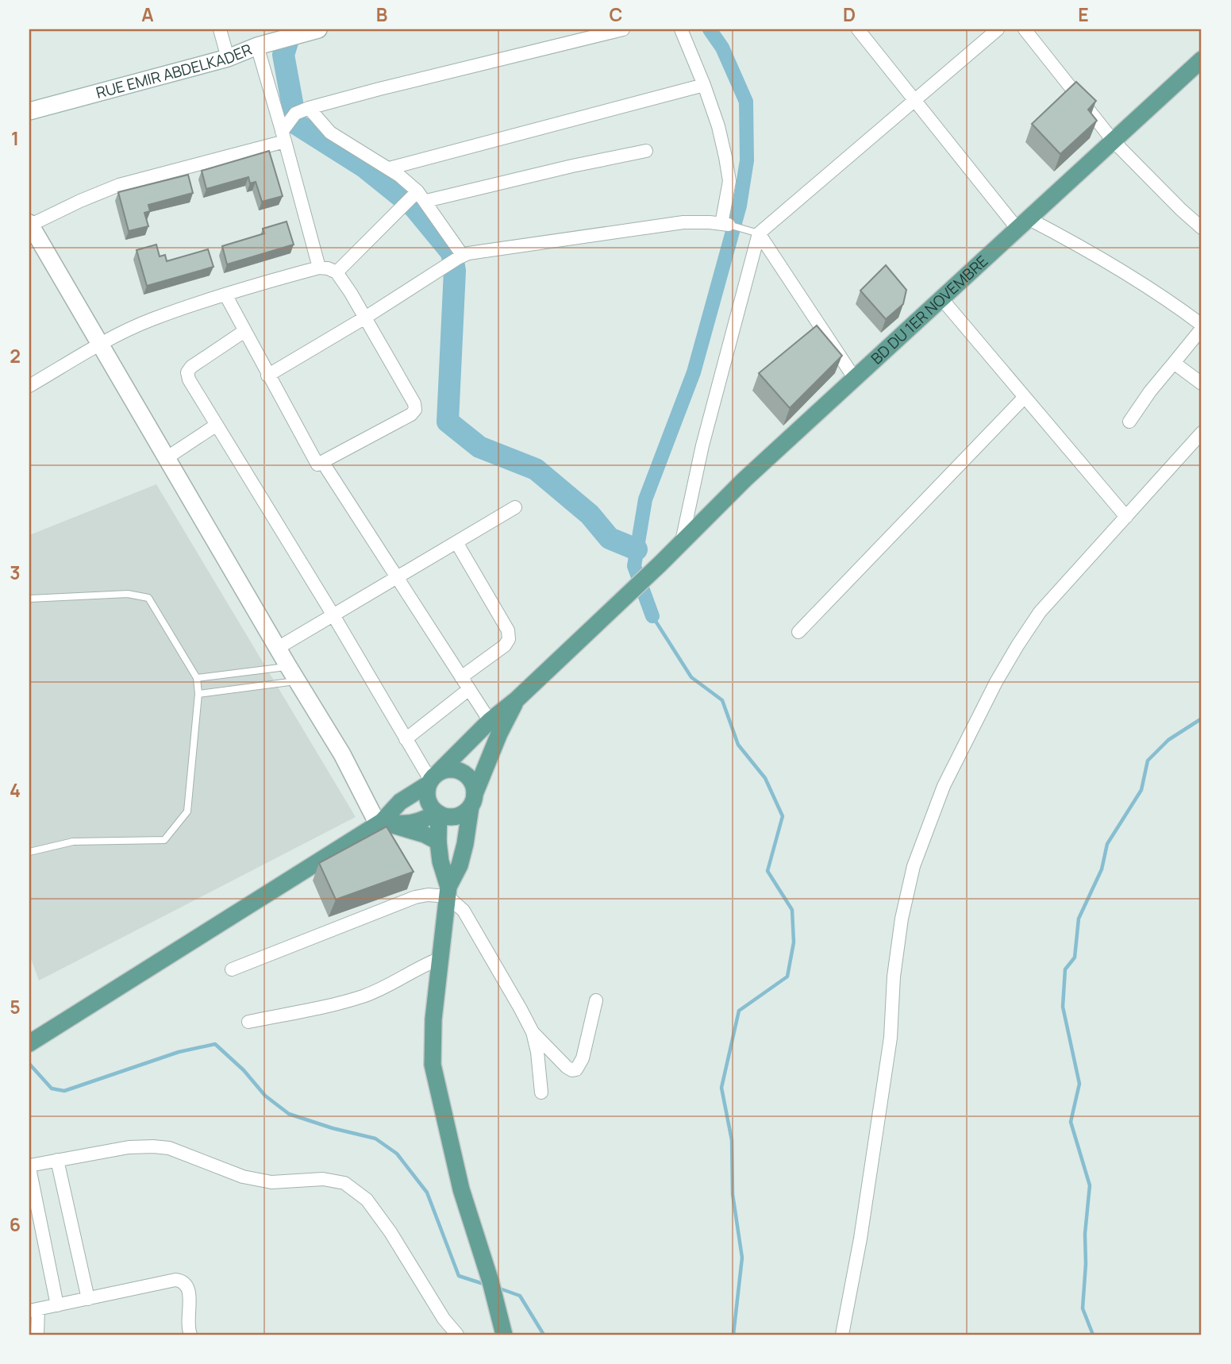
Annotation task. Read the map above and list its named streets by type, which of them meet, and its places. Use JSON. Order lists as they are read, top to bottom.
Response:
{
  "streets": {
    "main road": ["BD DU 1ER NOVEMBRE"],
    "street": ["RUE EMIR ABDELKADER"]
  },
  "grid": {
    "columns": [
      "A",
      "B",
      "C",
      "D",
      "E"
    ],
    "rows": [
      "1",
      "2",
      "3",
      "4",
      "5",
      "6"
    ]
  }
}
